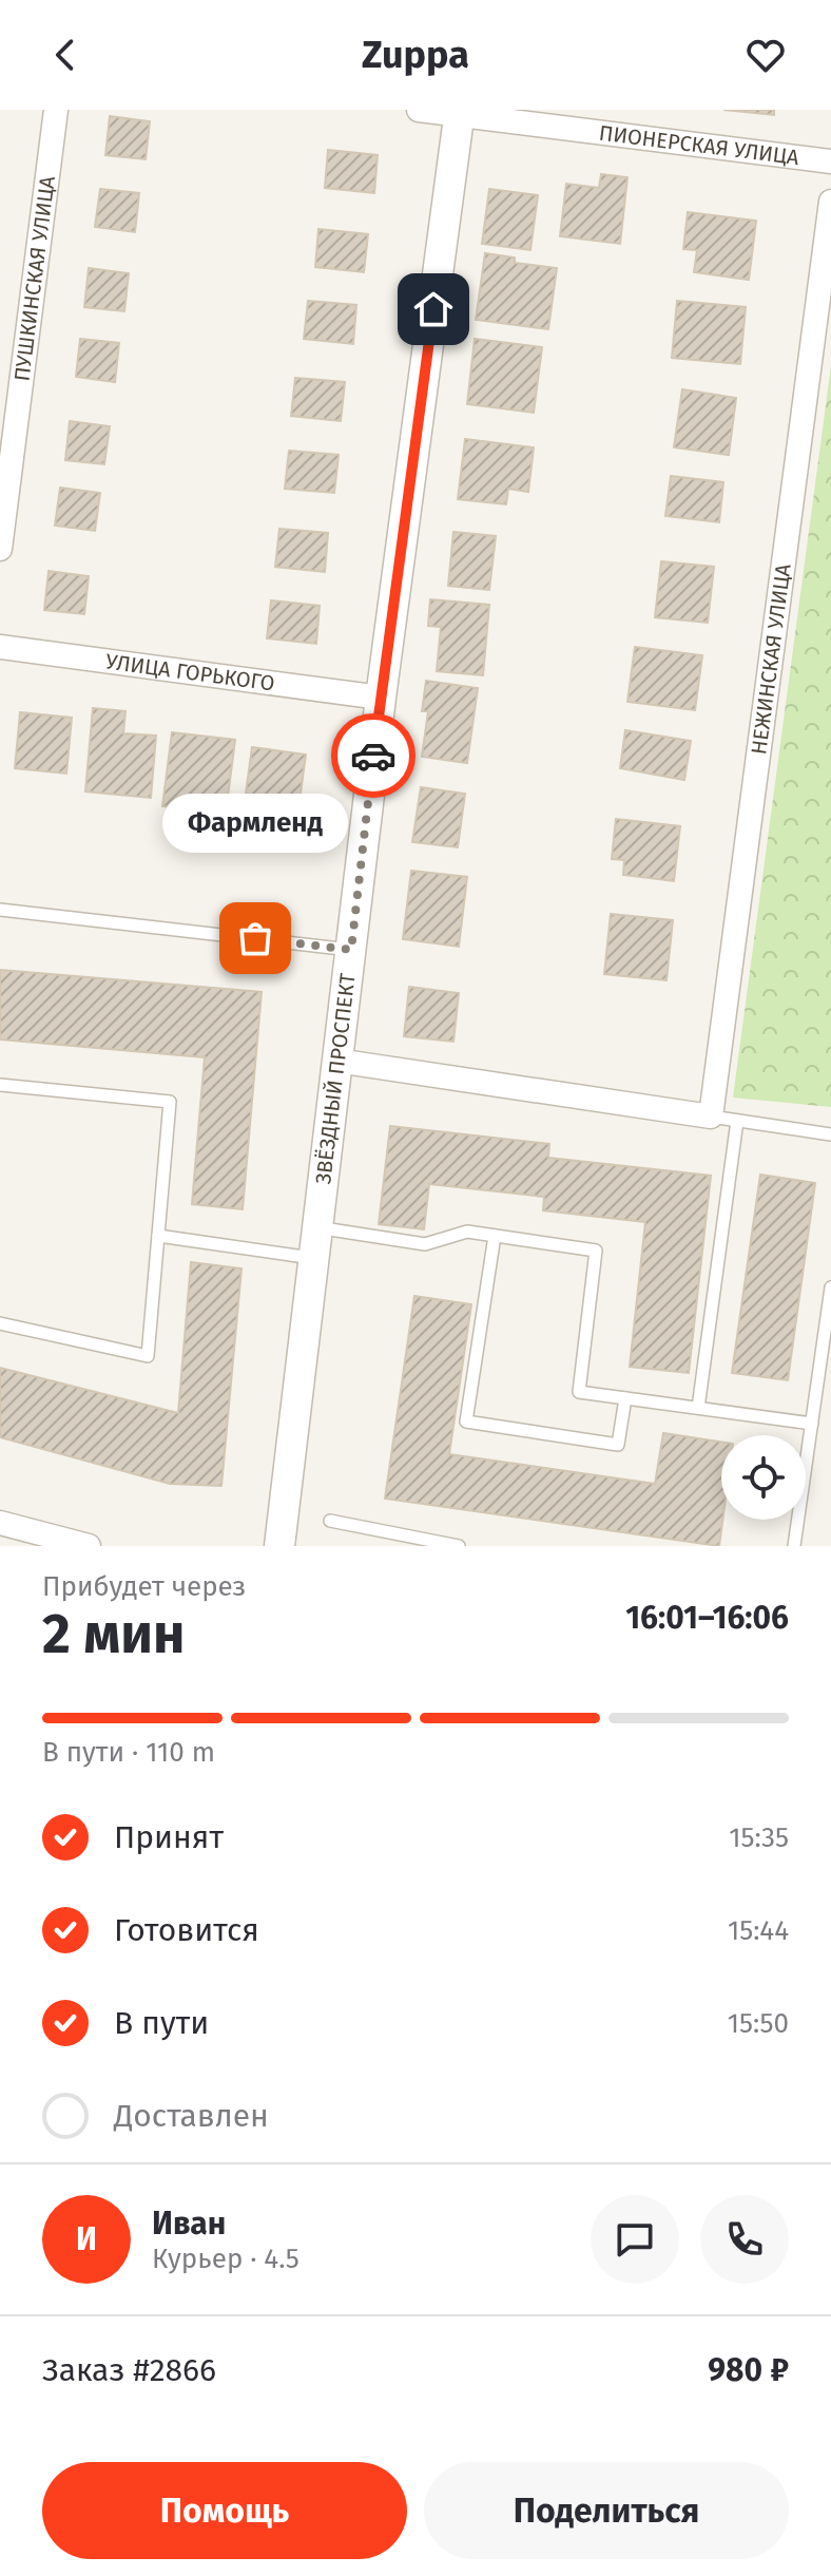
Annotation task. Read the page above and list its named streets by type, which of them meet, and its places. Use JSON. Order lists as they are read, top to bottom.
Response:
{
  "streets": {
    "street": [
      "ПИОНЕРСКАЯ УЛИЦА",
      "ПУШКИНСКАЯ УЛИЦА",
      "НЕЖИНСКАЯ УЛИЦА",
      "УЛИЦА ГОРЬКОГО",
      "ЗВЁЗДНЫЙ ПРОСПЕКТ"
    ]
  },
  "crossings": [
    ["ПИОНЕРСКАЯ УЛИЦА", "ЗВЁЗДНЫЙ ПРОСПЕКТ"],
    ["УЛИЦА ГОРЬКОГО", "ЗВЁЗДНЫЙ ПРОСПЕКТ"]
  ],
  "places": ["Фармленд"],
  "page": {
    "header": "Zuppa",
    "bubble": "Фармленд",
    "heading": ["2 мин", "Прибудет через", "16:01–16:06"],
    "panel": [
      "Иван",
      "Курьер · 4.5",
      "Заказ #2866",
      "980 ₽"
    ],
    "bar": "В пути · 110 m",
    "list": [
      ["Принят", "15:35"],
      ["Готовится", "15:44"],
      ["В пути", "15:50"],
      "Доставлен"
    ],
    "round": "И",
    "buttons": ["Помощь", "Поделиться"]
  }
}
